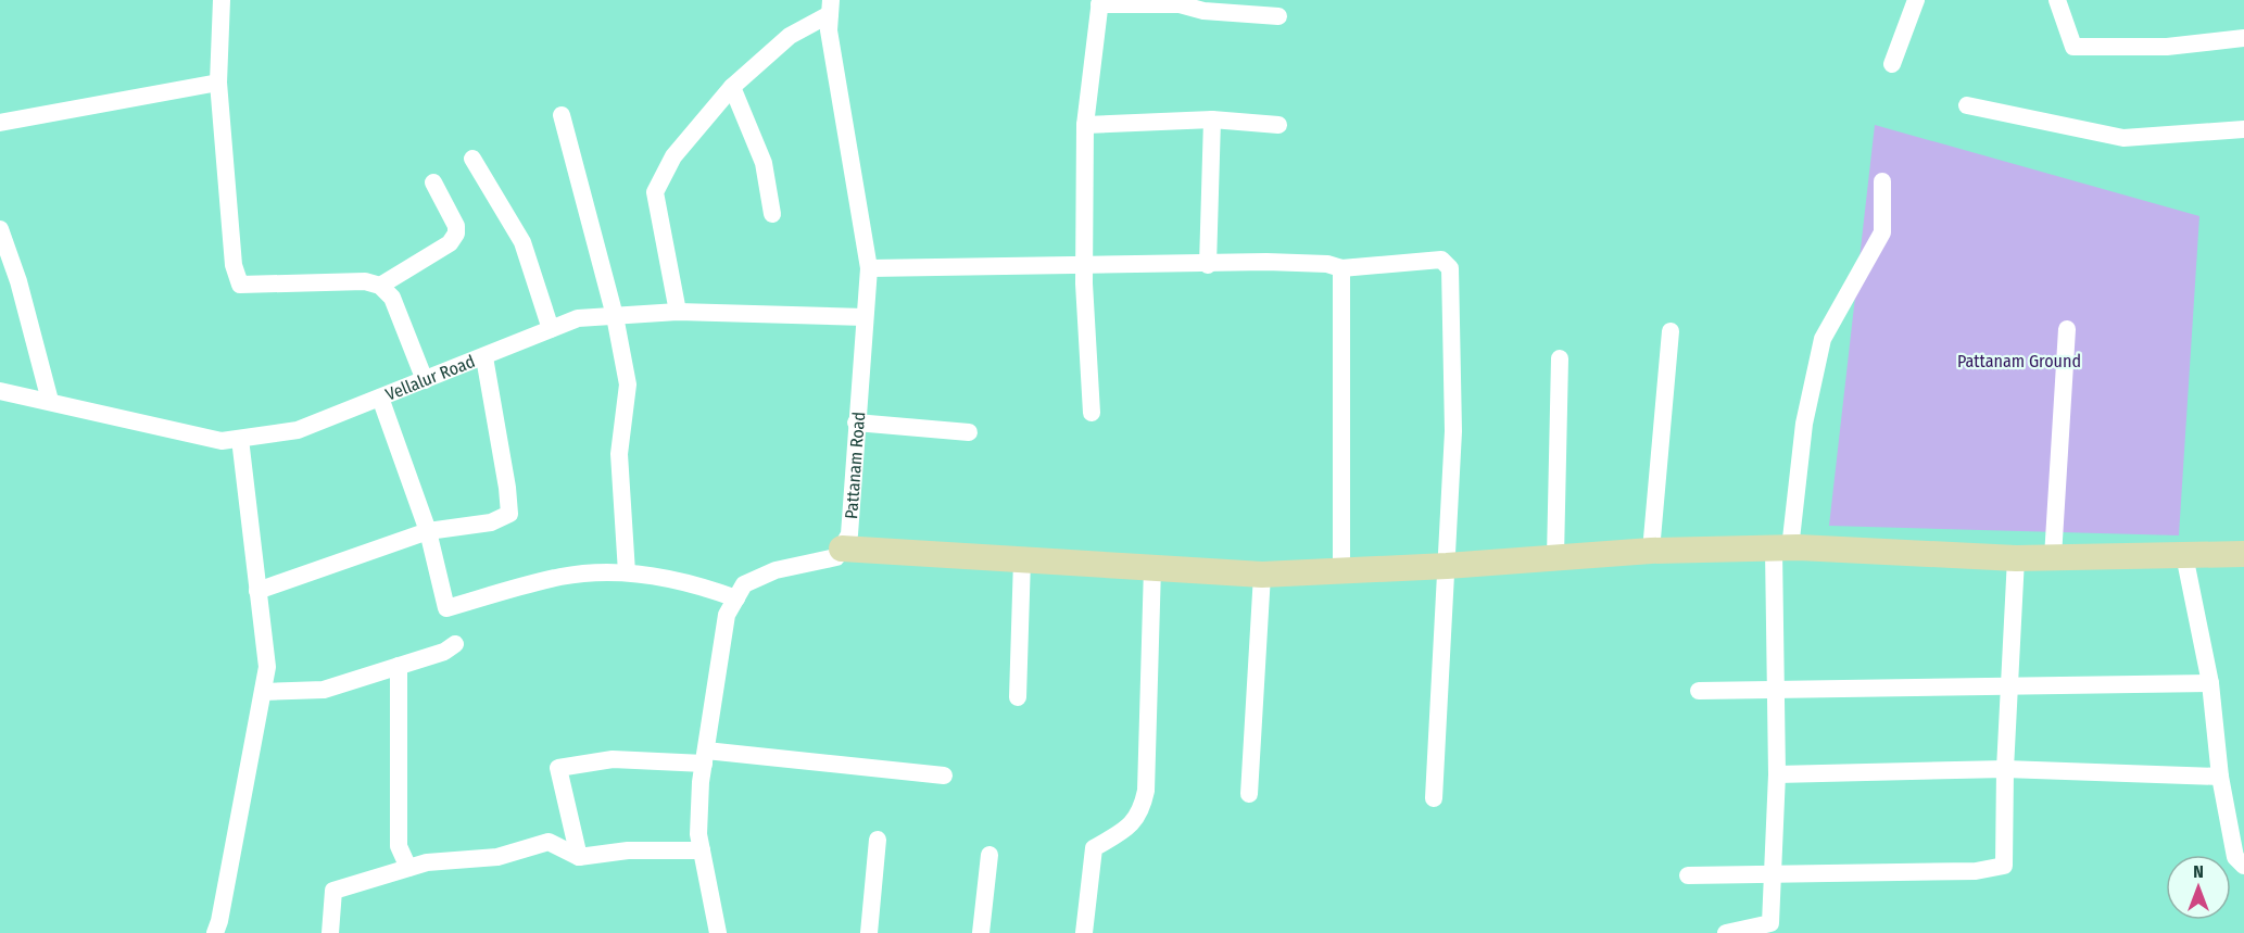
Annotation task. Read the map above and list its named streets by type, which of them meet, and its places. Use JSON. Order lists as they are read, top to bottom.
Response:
{
  "streets": {
    "street": ["Vellalur Road", "Pattanam Road"]
  },
  "crossings": [
    ["Vellalur Road", "Pattanam Road"]
  ],
  "parks": ["Pattanam Ground"],
  "north": "top"
}
